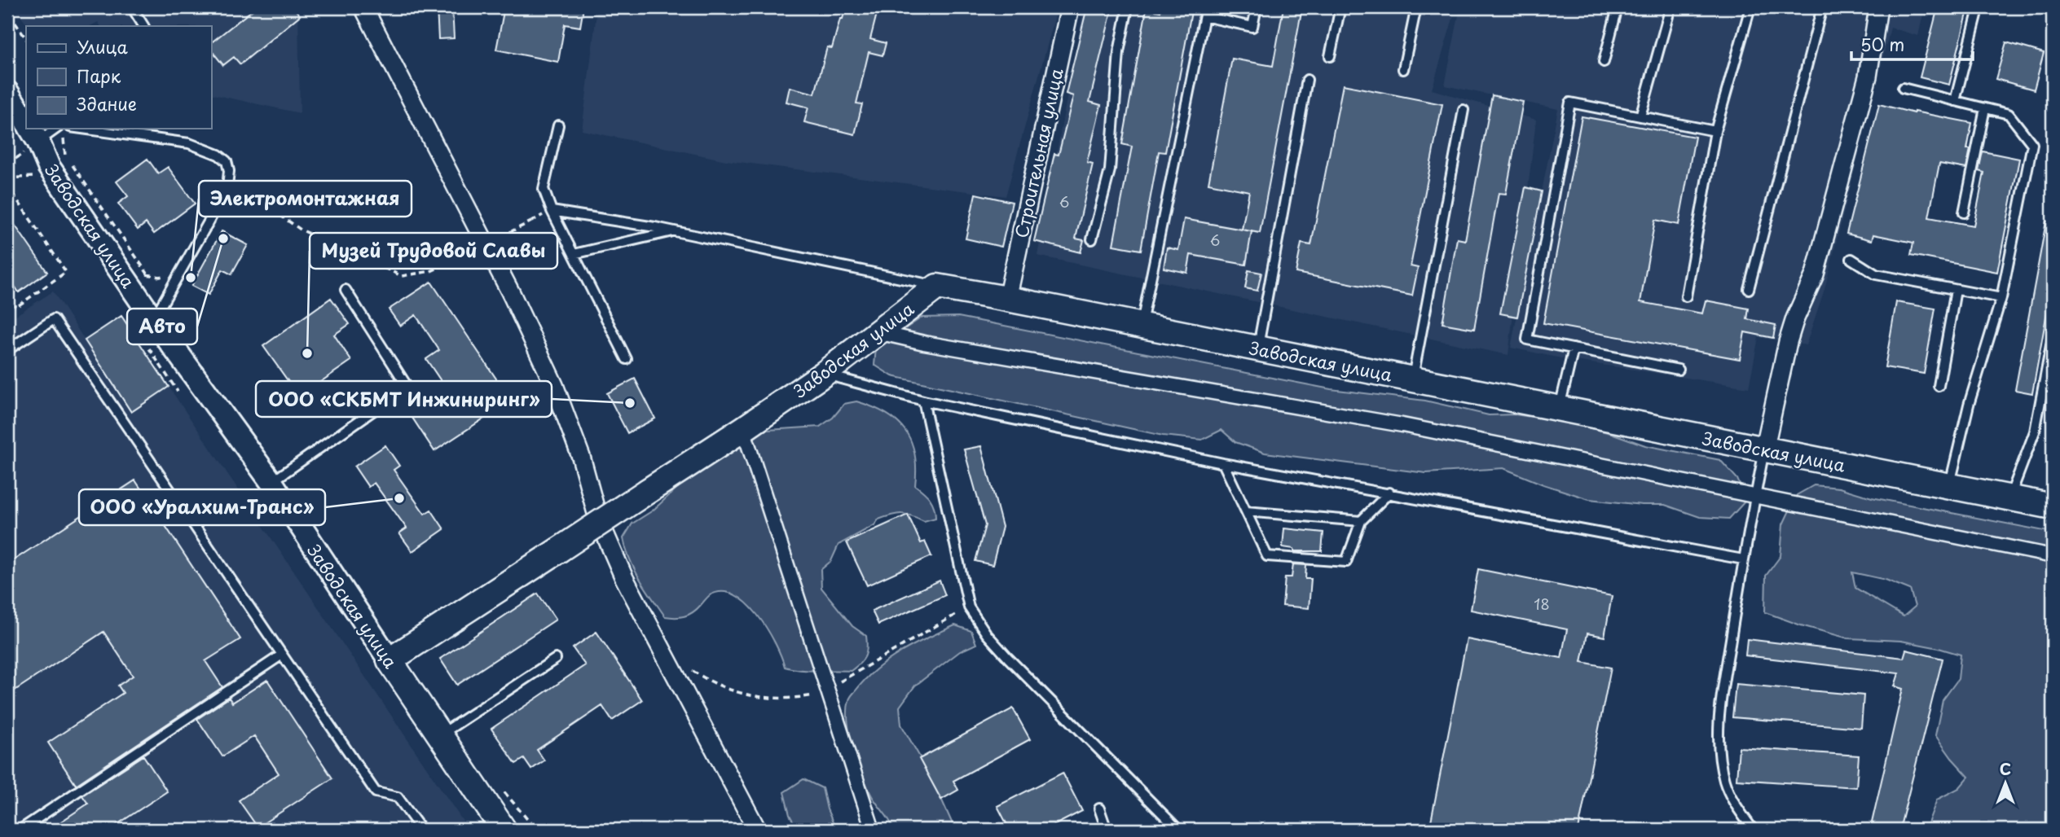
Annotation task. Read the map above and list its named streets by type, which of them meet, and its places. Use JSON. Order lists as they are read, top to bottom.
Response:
{
  "streets": {
    "main road": ["Заводская улица"],
    "street": ["Строительная улица"]
  },
  "crossings": [
    ["Строительная улица", "Заводская улица"]
  ],
  "places": [
    "Авто",
    "Электромонтажная",
    "Музей Трудовой Славы",
    "ООО «СКБМТ Инжиниринг»",
    "ООО «Уралхим-Транс»"
  ],
  "house_numbers": ["6", "6", "18"],
  "legend": ["Улица", "Парк", "Здание"],
  "scale_bar": "50 m",
  "north": "top"
}
